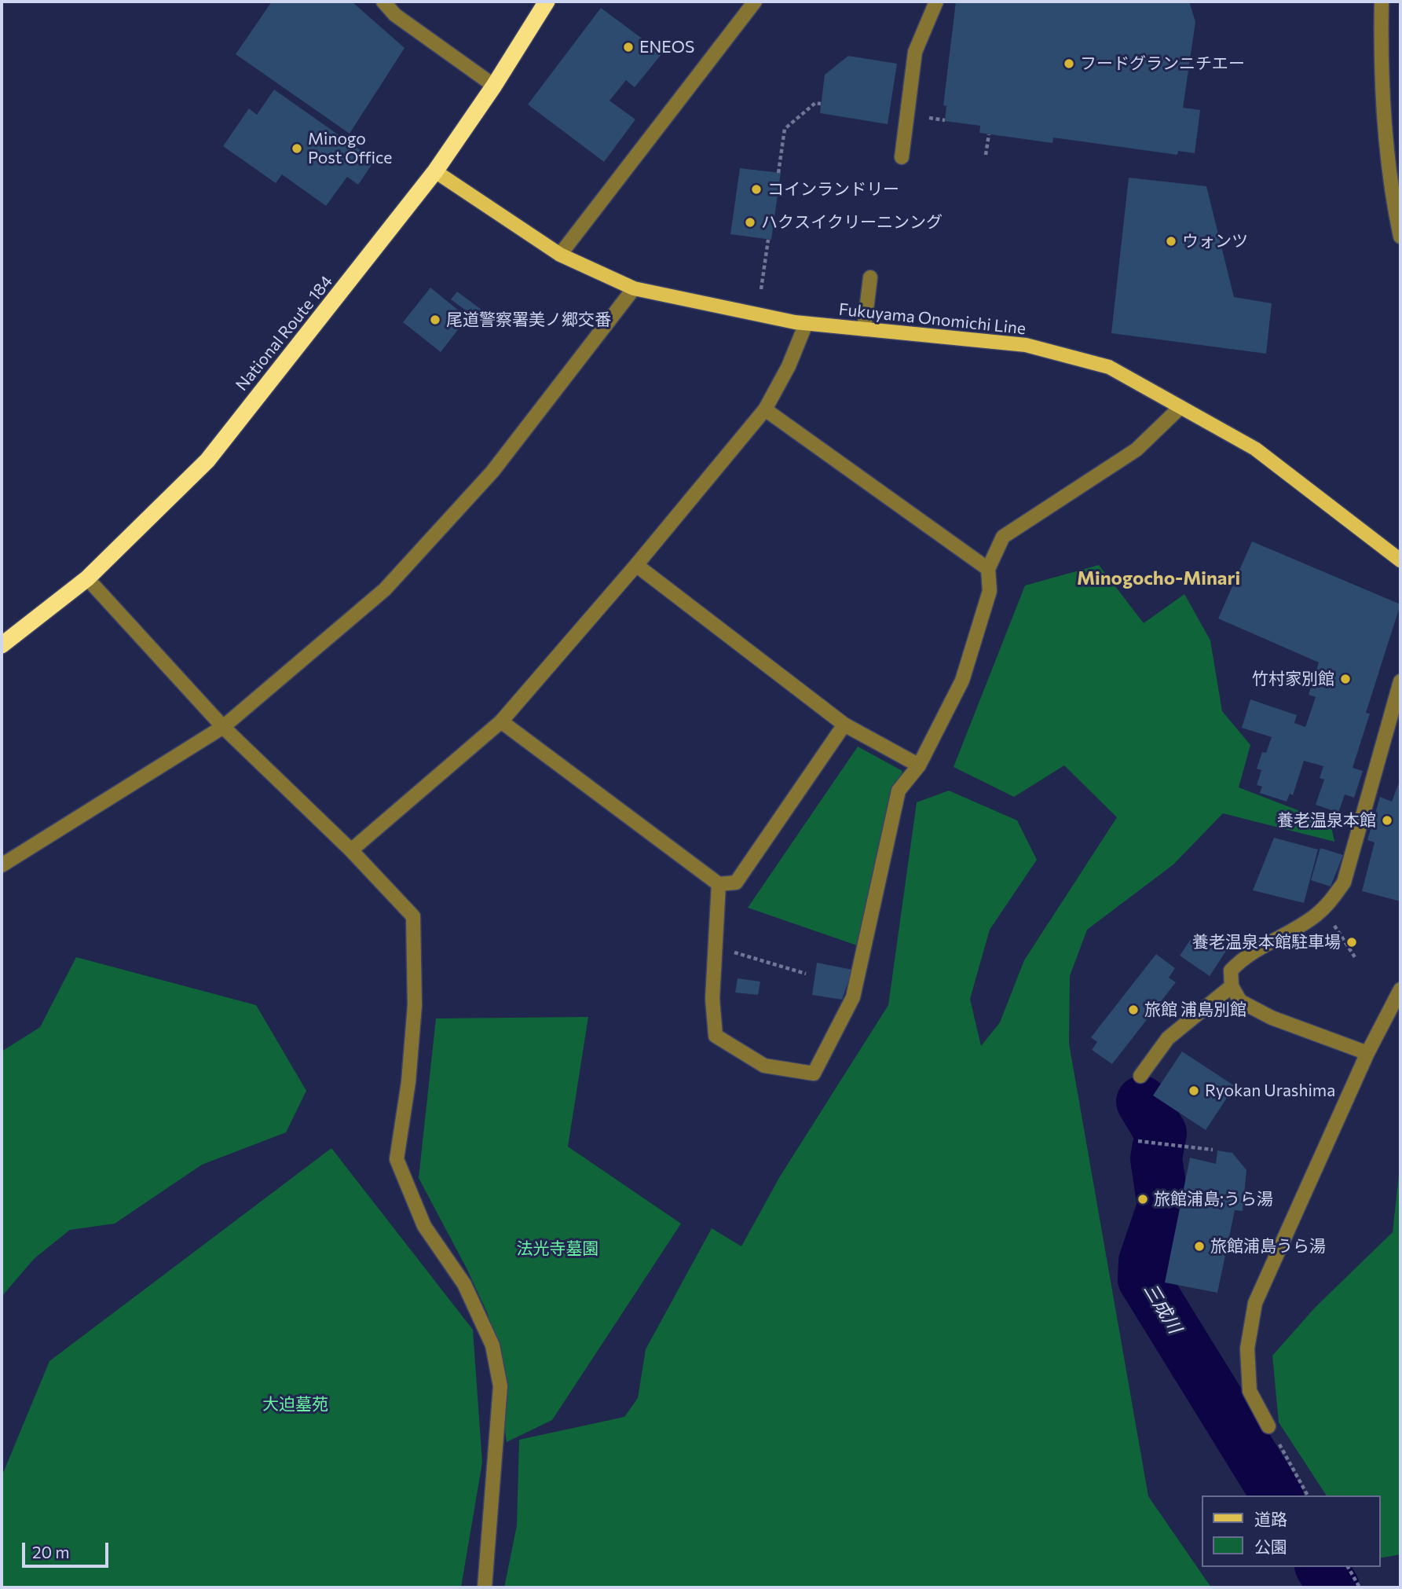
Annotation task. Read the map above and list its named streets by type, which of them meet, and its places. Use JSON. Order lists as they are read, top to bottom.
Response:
{
  "streets": {
    "highway": ["National Route 184"],
    "main road": ["Fukuyama Onomichi Line"]
  },
  "crossings": [
    ["Fukuyama Onomichi Line", "National Route 184"]
  ],
  "districts": ["Minogocho-Minari"],
  "water": ["三成川"],
  "parks": ["法光寺墓園", "大迫墓苑"],
  "places": [
    "ENEOS",
    "フードグランニチエー",
    "Minogo Post Office",
    "コインランドリー",
    "ハクスイクリーニンング",
    "ウォンツ",
    "尾道警察署美ノ郷交番",
    "竹村家別館",
    "養老温泉本館",
    "養老温泉本館駐車場",
    "旅館 浦島別館",
    "Ryokan Urashima",
    "旅館浦島;うら湯",
    "旅館浦島うら湯"
  ],
  "legend": ["道路", "公園"],
  "scale_bar": "20 m"
}
